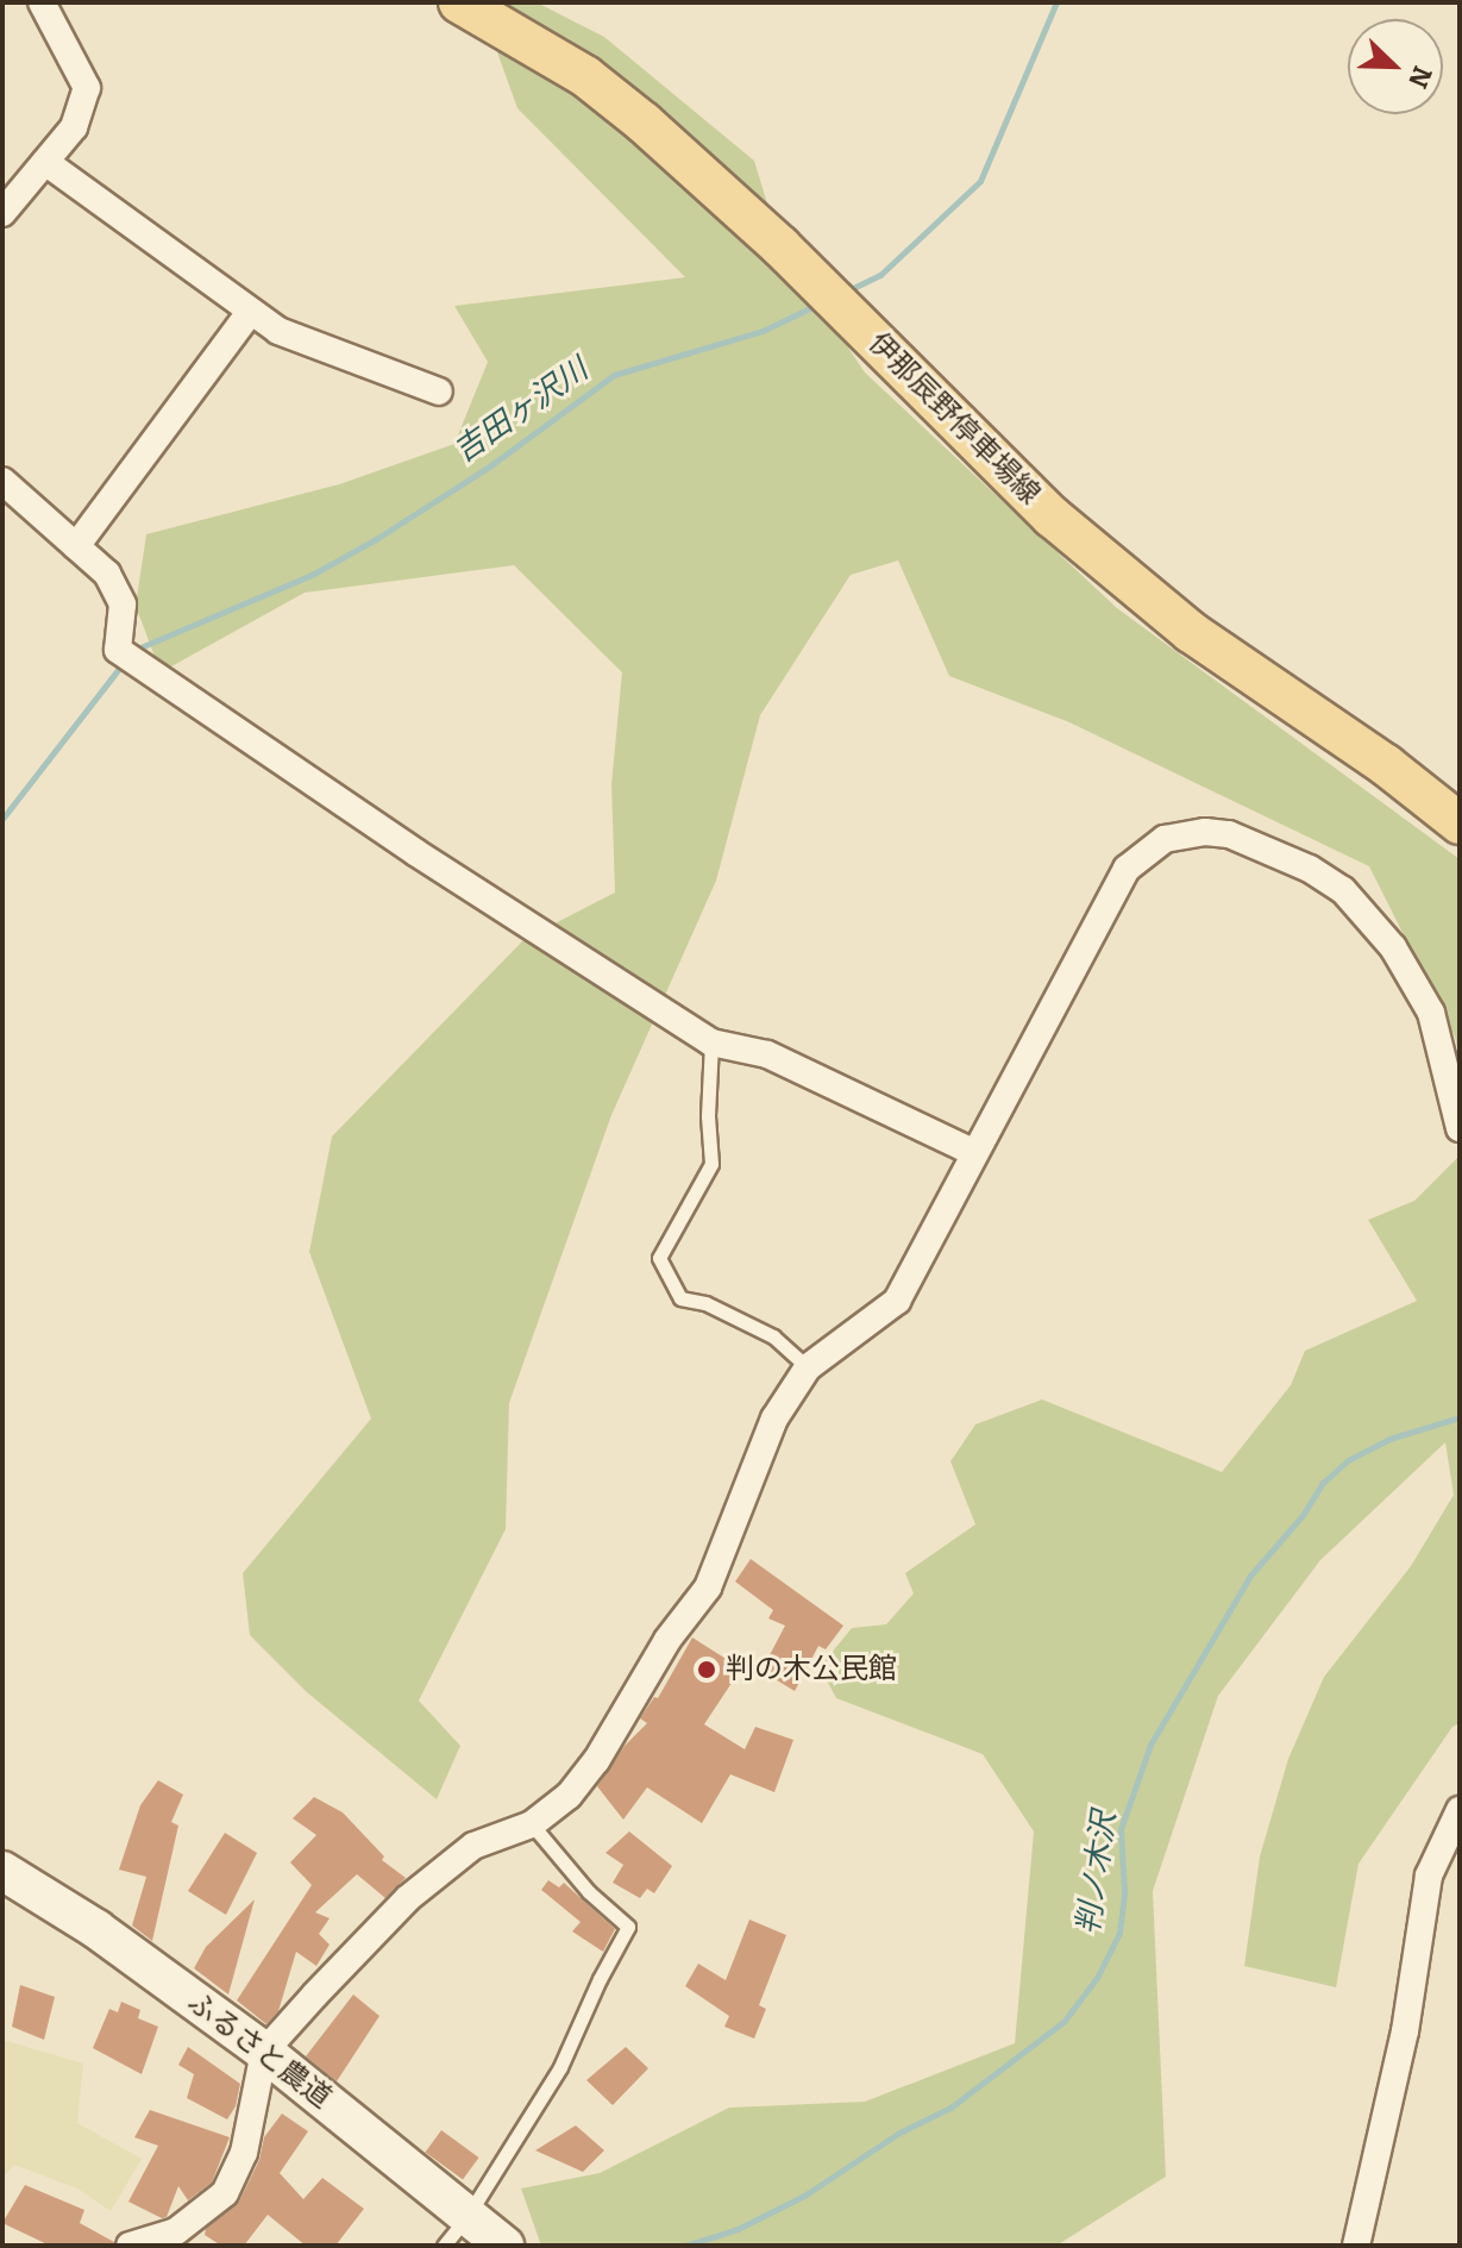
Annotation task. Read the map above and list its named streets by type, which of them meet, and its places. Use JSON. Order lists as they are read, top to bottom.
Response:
{
  "streets": {
    "main road": ["伊那辰野停車場線"],
    "street": ["ふるさと農道"]
  },
  "water": ["吉田ヶ沢川", "判ノ木沢"],
  "places": ["判の木公民館"],
  "north": "bottom right"
}
